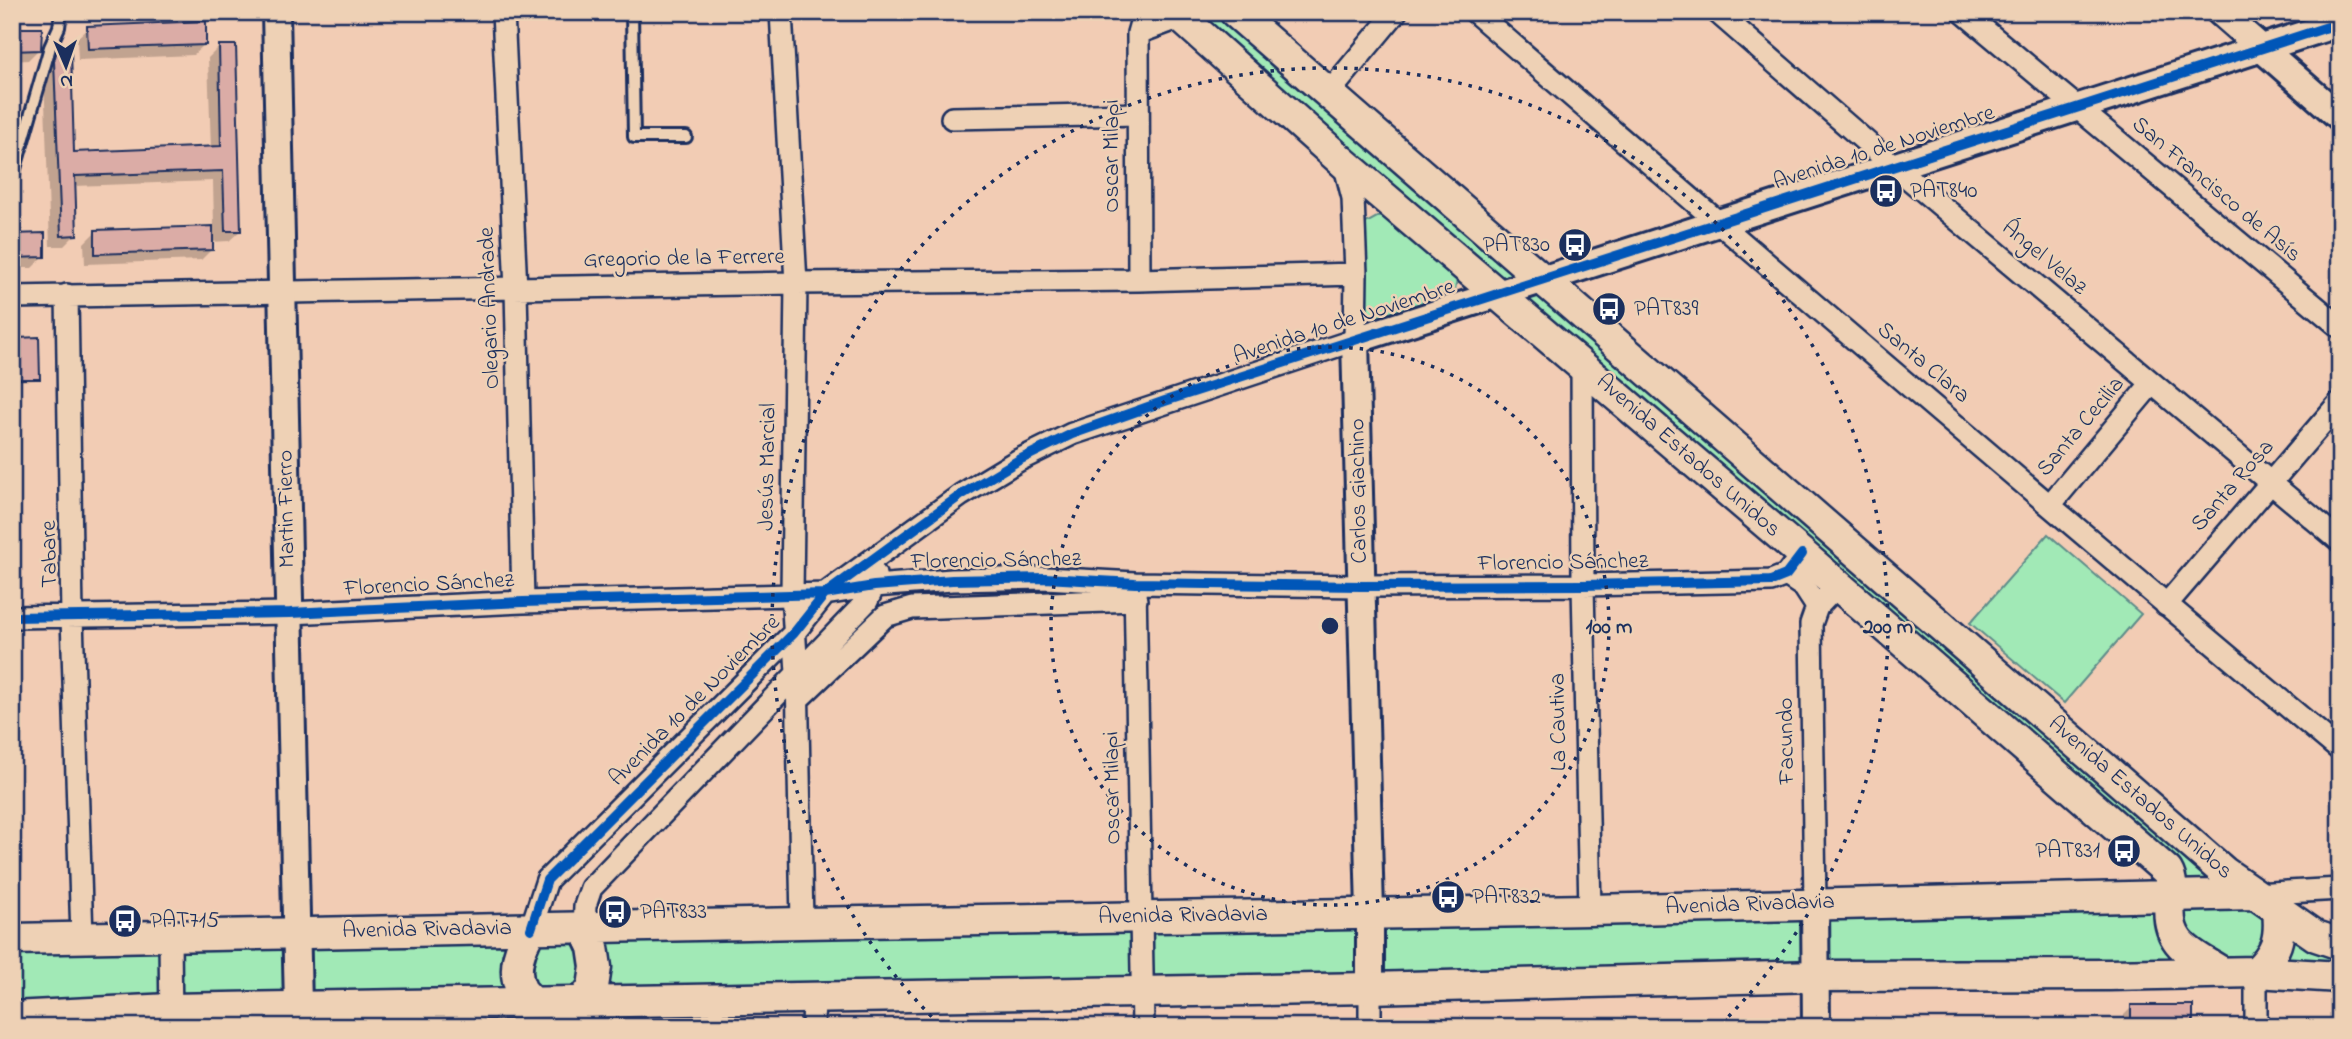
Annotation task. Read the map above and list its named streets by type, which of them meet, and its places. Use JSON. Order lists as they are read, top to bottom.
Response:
{
  "streets": {
    "main road": ["Avenida Estados Unidos", "Avenida Rivadavia"],
    "street": [
      "Avenida 10 de Noviembre",
      "Oscar Milapi",
      "San Francisco de Asís",
      "Ángel Velaz",
      "Gregorio de la Ferrere",
      "Olegario Andrade",
      "Santa Clara",
      "Santa Cecilia",
      "Jesús Marcial",
      "Santa Rosa",
      "Carlos Giachino",
      "Martin Fierro",
      "Tabare",
      "Florencio Sánchez",
      "La Cautiva",
      "Facundo"
    ]
  },
  "crossings": [
    ["Avenida 10 de Noviembre", "San Francisco de Asís"],
    ["Avenida 10 de Noviembre", "Ángel Velaz"],
    ["Avenida 10 de Noviembre", "Santa Clara"],
    ["Avenida 10 de Noviembre", "Avenida Estados Unidos"],
    ["Avenida 10 de Noviembre", "Jesús Marcial"],
    ["Avenida 10 de Noviembre", "Carlos Giachino"],
    ["Avenida 10 de Noviembre", "Florencio Sánchez"],
    ["Avenida 10 de Noviembre", "Avenida Rivadavia"],
    ["Oscar Milapi", "Gregorio de la Ferrere"],
    ["Oscar Milapi", "Florencio Sánchez"],
    ["Oscar Milapi", "Avenida Rivadavia"],
    ["Ángel Velaz", "Santa Cecilia"],
    ["Ángel Velaz", "Santa Rosa"],
    ["Gregorio de la Ferrere", "Olegario Andrade"],
    ["Gregorio de la Ferrere", "Jesús Marcial"],
    ["Gregorio de la Ferrere", "Carlos Giachino"],
    ["Gregorio de la Ferrere", "Martin Fierro"],
    ["Gregorio de la Ferrere", "Tabare"],
    ["Olegario Andrade", "Florencio Sánchez"],
    ["Santa Clara", "Santa Cecilia"],
    ["Santa Clara", "Santa Rosa"],
    ["Avenida Estados Unidos", "Carlos Giachino"],
    ["Avenida Estados Unidos", "Florencio Sánchez"],
    ["Avenida Estados Unidos", "La Cautiva"],
    ["Avenida Estados Unidos", "Facundo"],
    ["Avenida Estados Unidos", "Avenida Rivadavia"],
    ["Jesús Marcial", "Florencio Sánchez"],
    ["Jesús Marcial", "Avenida Rivadavia"],
    ["Carlos Giachino", "Florencio Sánchez"],
    ["Carlos Giachino", "Avenida Rivadavia"],
    ["Martin Fierro", "Florencio Sánchez"],
    ["Martin Fierro", "Avenida Rivadavia"],
    ["Tabare", "Florencio Sánchez"],
    ["Tabare", "Avenida Rivadavia"],
    ["Florencio Sánchez", "La Cautiva"],
    ["La Cautiva", "Avenida Rivadavia"],
    ["Facundo", "Avenida Rivadavia"]
  ],
  "places": {
    "bus stop": [
      "PAT840",
      "PAT830",
      "PAT839",
      "PAT831",
      "PAT832",
      "PAT833",
      "PAT715"
    ]
  },
  "north": "bottom",
  "rings": ["100 m", "200 m"]
}
